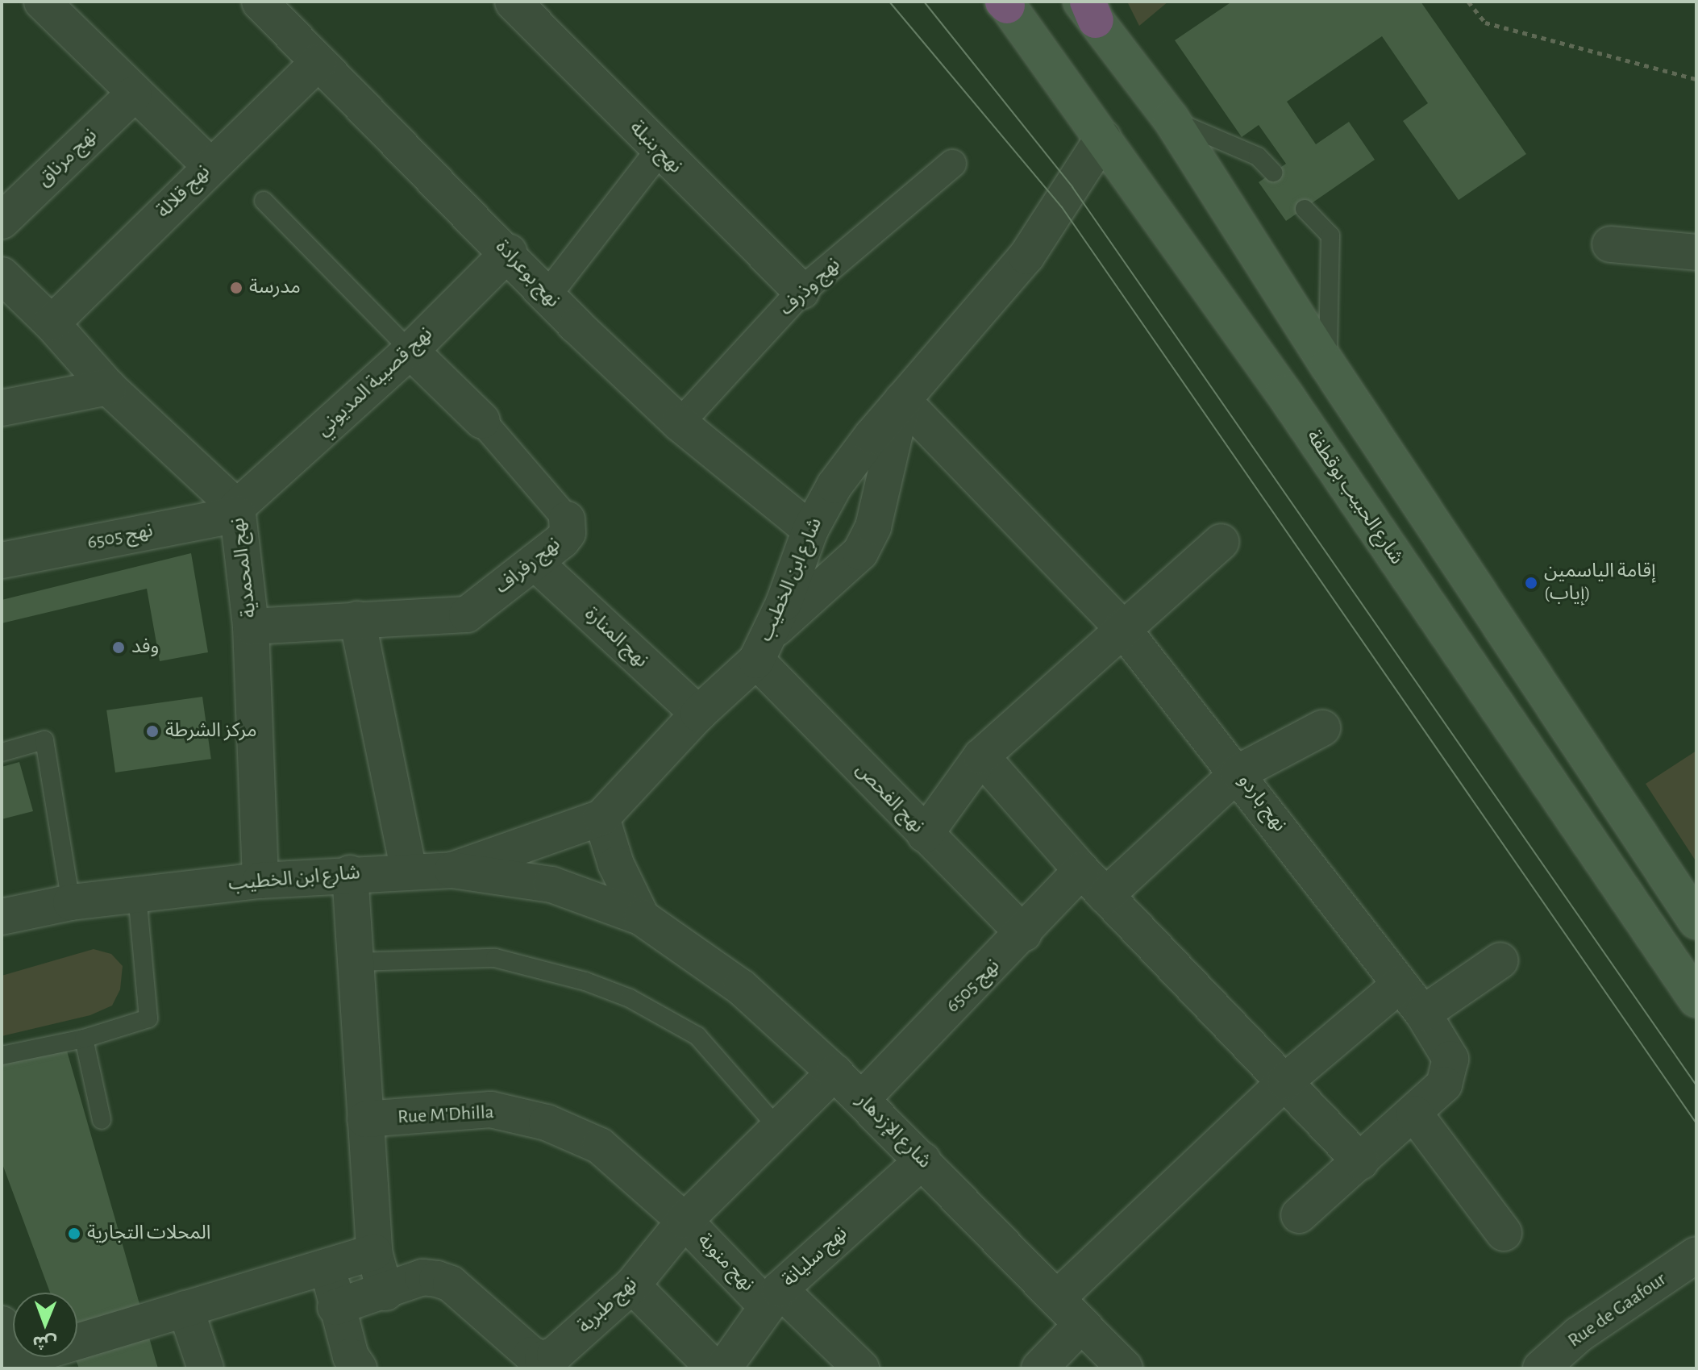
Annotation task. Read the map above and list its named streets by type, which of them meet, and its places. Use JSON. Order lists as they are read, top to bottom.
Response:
{
  "streets": {
    "main road": ["شارع الحبيب بوقطفة"],
    "street": [
      "نهج بنبلة",
      "نهج مرناق",
      "نهج قلالة",
      "نهج بوعرادة",
      "نهج وذرف",
      "نهج قصيبة المديوني",
      "نهج 6505",
      "نهج رفراف",
      "نهج المحمدية",
      "شارع ابن الخطيب",
      "نهج المنارة",
      "نهج الفحص",
      "نهج باردو",
      "Rue M'Dhilla",
      "شارع الإزدهار",
      "نهج سليانة",
      "نهج منوبة",
      "نهج طبربة",
      "Rue de Gaafour"
    ]
  },
  "crossings": [
    ["نهج بنبلة", "نهج وذرف"],
    ["نهج قلالة", "نهج بوعرادة"],
    ["نهج قلالة", "نهج المحمدية"],
    ["نهج بوعرادة", "نهج وذرف"],
    ["نهج بوعرادة", "نهج قصيبة المديوني"],
    ["نهج بوعرادة", "شارع ابن الخطيب"],
    ["نهج قصيبة المديوني", "نهج 6505"],
    ["نهج قصيبة المديوني", "نهج رفراف"],
    ["نهج قصيبة المديوني", "نهج المحمدية"],
    ["شارع الحبيب بوقطفة", "شارع ابن الخطيب"],
    ["نهج 6505", "نهج المحمدية"],
    ["نهج 6505", "نهج الفحص"],
    ["نهج 6505", "شارع الإزدهار"],
    ["نهج رفراف", "نهج المحمدية"],
    ["نهج رفراف", "نهج المنارة"],
    ["نهج المحمدية", "شارع ابن الخطيب"],
    ["شارع ابن الخطيب", "نهج المنارة"],
    ["شارع ابن الخطيب", "نهج الفحص"],
    ["شارع ابن الخطيب", "نهج باردو"],
    ["شارع ابن الخطيب", "شارع الإزدهار"],
    ["Rue M'Dhilla", "نهج منوبة"],
    ["Rue M'Dhilla", "نهج طبربة"],
    ["شارع الإزدهار", "نهج سليانة"],
    ["شارع الإزدهار", "نهج طبربة"],
    ["نهج سليانة", "نهج منوبة"],
    ["نهج منوبة", "نهج طبربة"]
  ],
  "places": [
    "مدرسة",
    "إقامة الياسمين (إياب)",
    "وفد",
    "مركز الشرطة",
    "المحلات التجارية"
  ],
  "north": "bottom"
}
